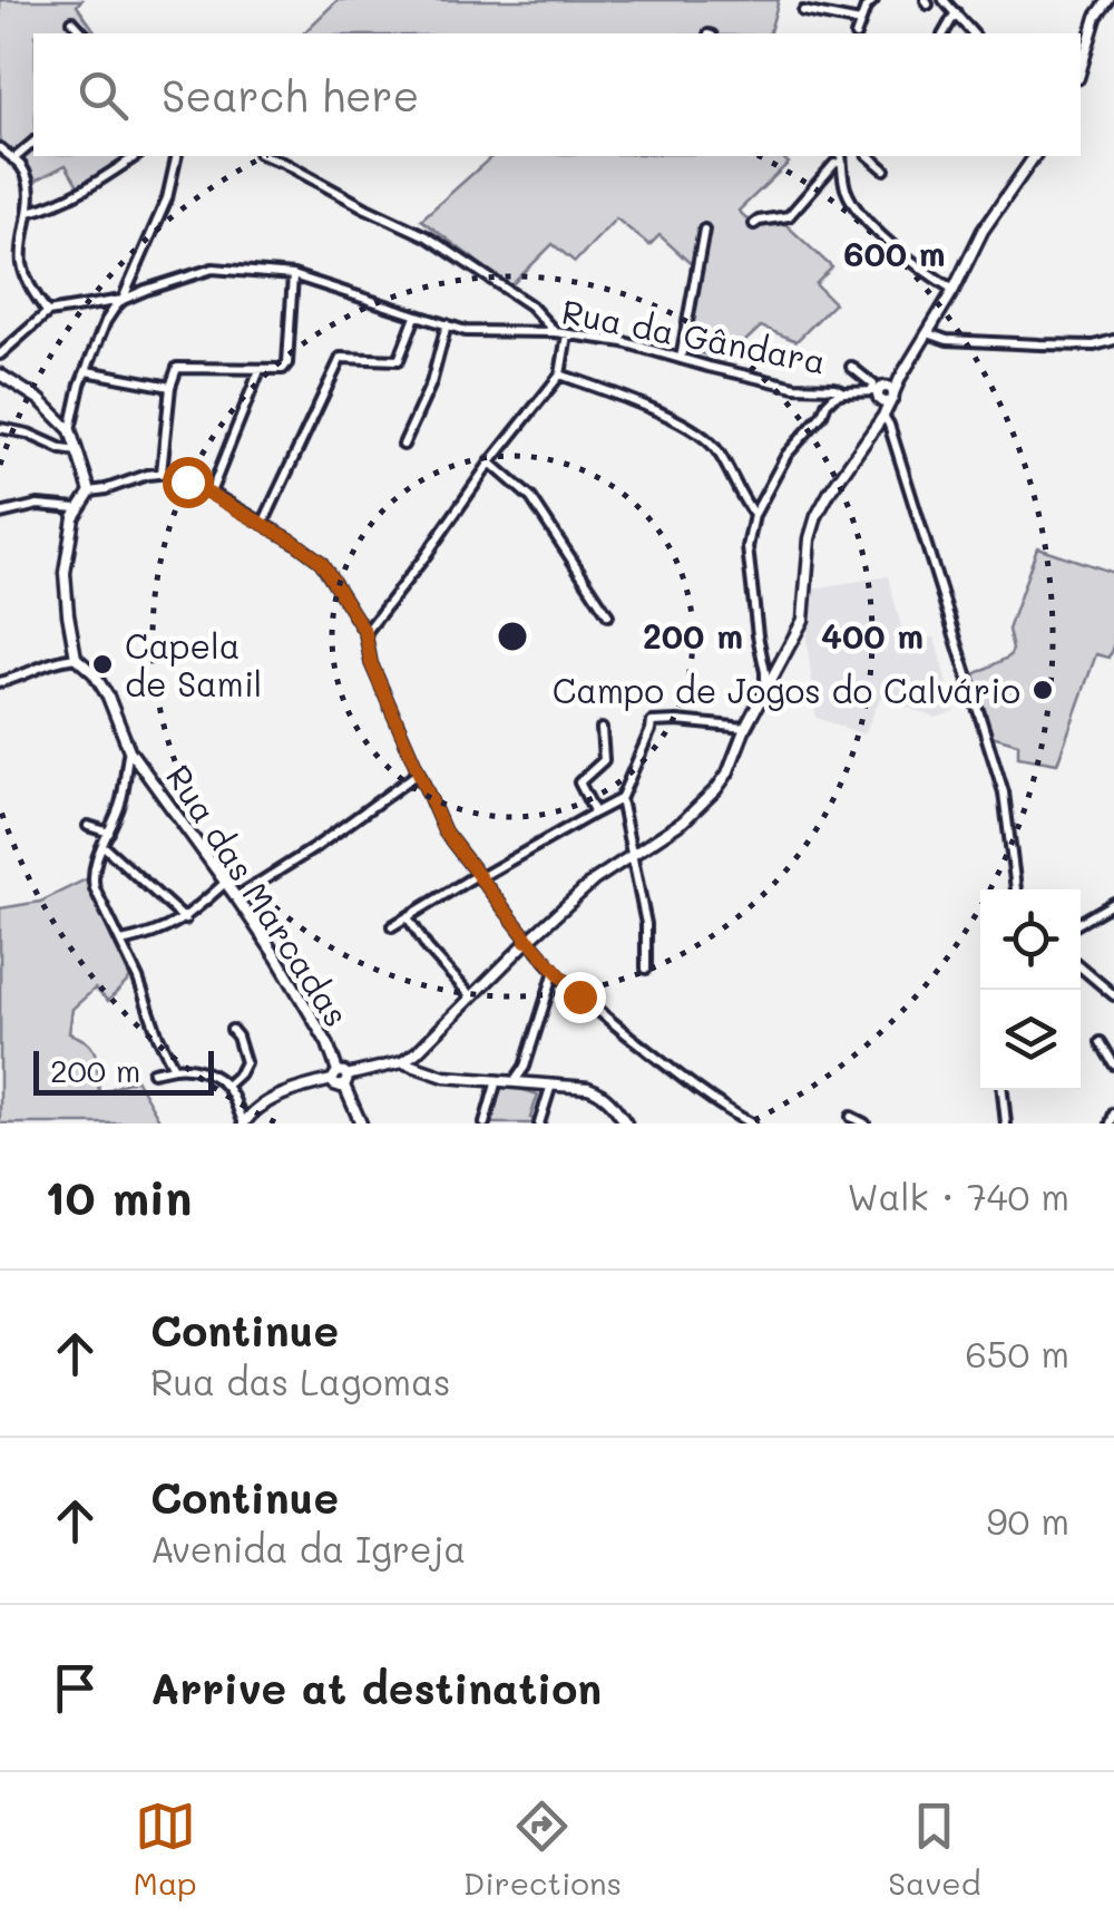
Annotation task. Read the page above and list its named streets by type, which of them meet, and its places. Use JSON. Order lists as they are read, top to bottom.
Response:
{
  "streets": {
    "street": ["Rua da Gândara", "Rua das Marcadas"]
  },
  "places": ["Capela de Samil", "Campo de Jogos do Calvário"],
  "scale_bar": "200 m",
  "page": {
    "search": "Search here",
    "scale": "200 m",
    "heading": ["10 min", "Walk · 740 m"],
    "list": [
      ["Continue", "Rua das Lagomas", "650 m"],
      ["Continue", "Avenida da Igreja", "90 m"],
      "Arrive at destination"
    ],
    "nav": ["Map", "Directions", "Saved"]
  },
  "rings": ["600 m", "200 m", "400 m"]
}
